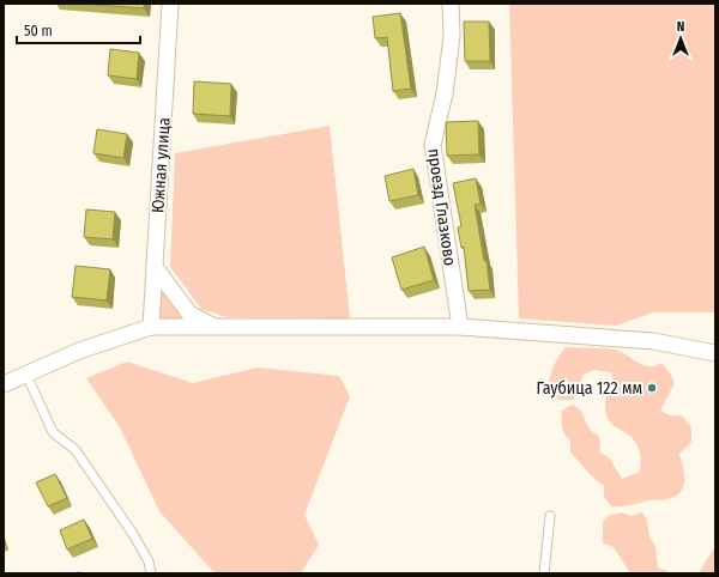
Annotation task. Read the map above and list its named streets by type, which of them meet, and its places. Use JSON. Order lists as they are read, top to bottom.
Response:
{
  "streets": {
    "street": ["Южная улица", "проезд Глазково"]
  },
  "places": ["Гаубица 122 мм"],
  "scale_bar": "50 m",
  "north": "top"
}
